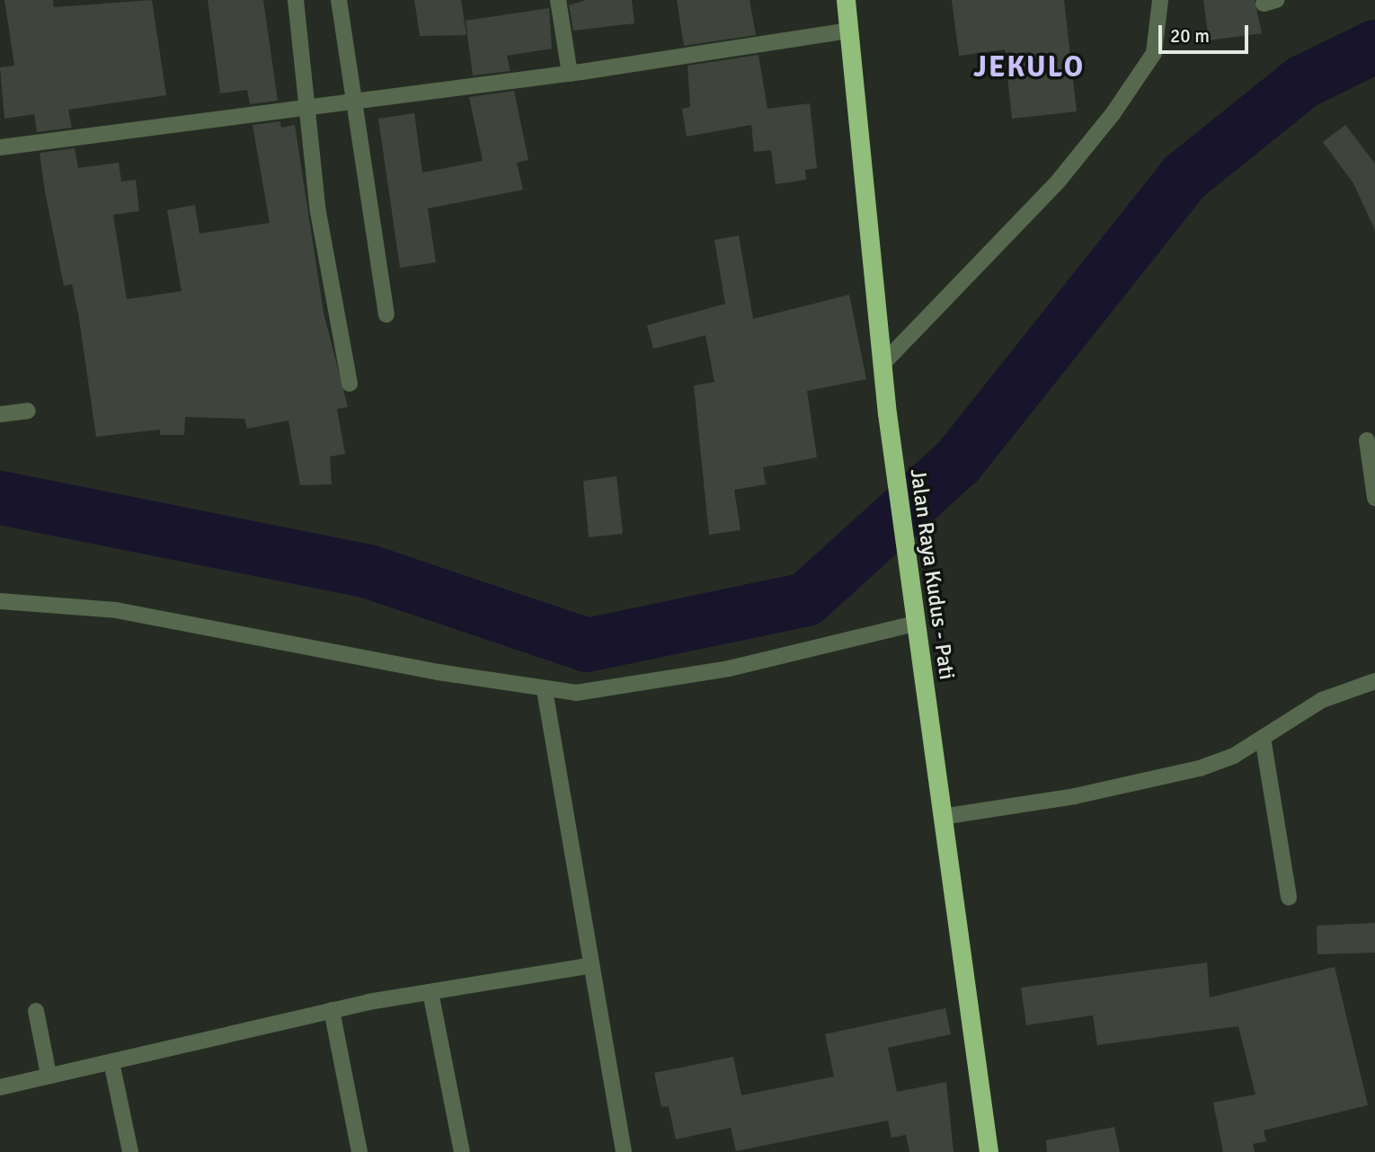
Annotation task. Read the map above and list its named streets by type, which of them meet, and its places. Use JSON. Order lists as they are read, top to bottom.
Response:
{
  "streets": {
    "highway": ["Jalan Raya Kudus - Pati"]
  },
  "districts": ["JEKULO"],
  "scale_bar": "20 m"
}
